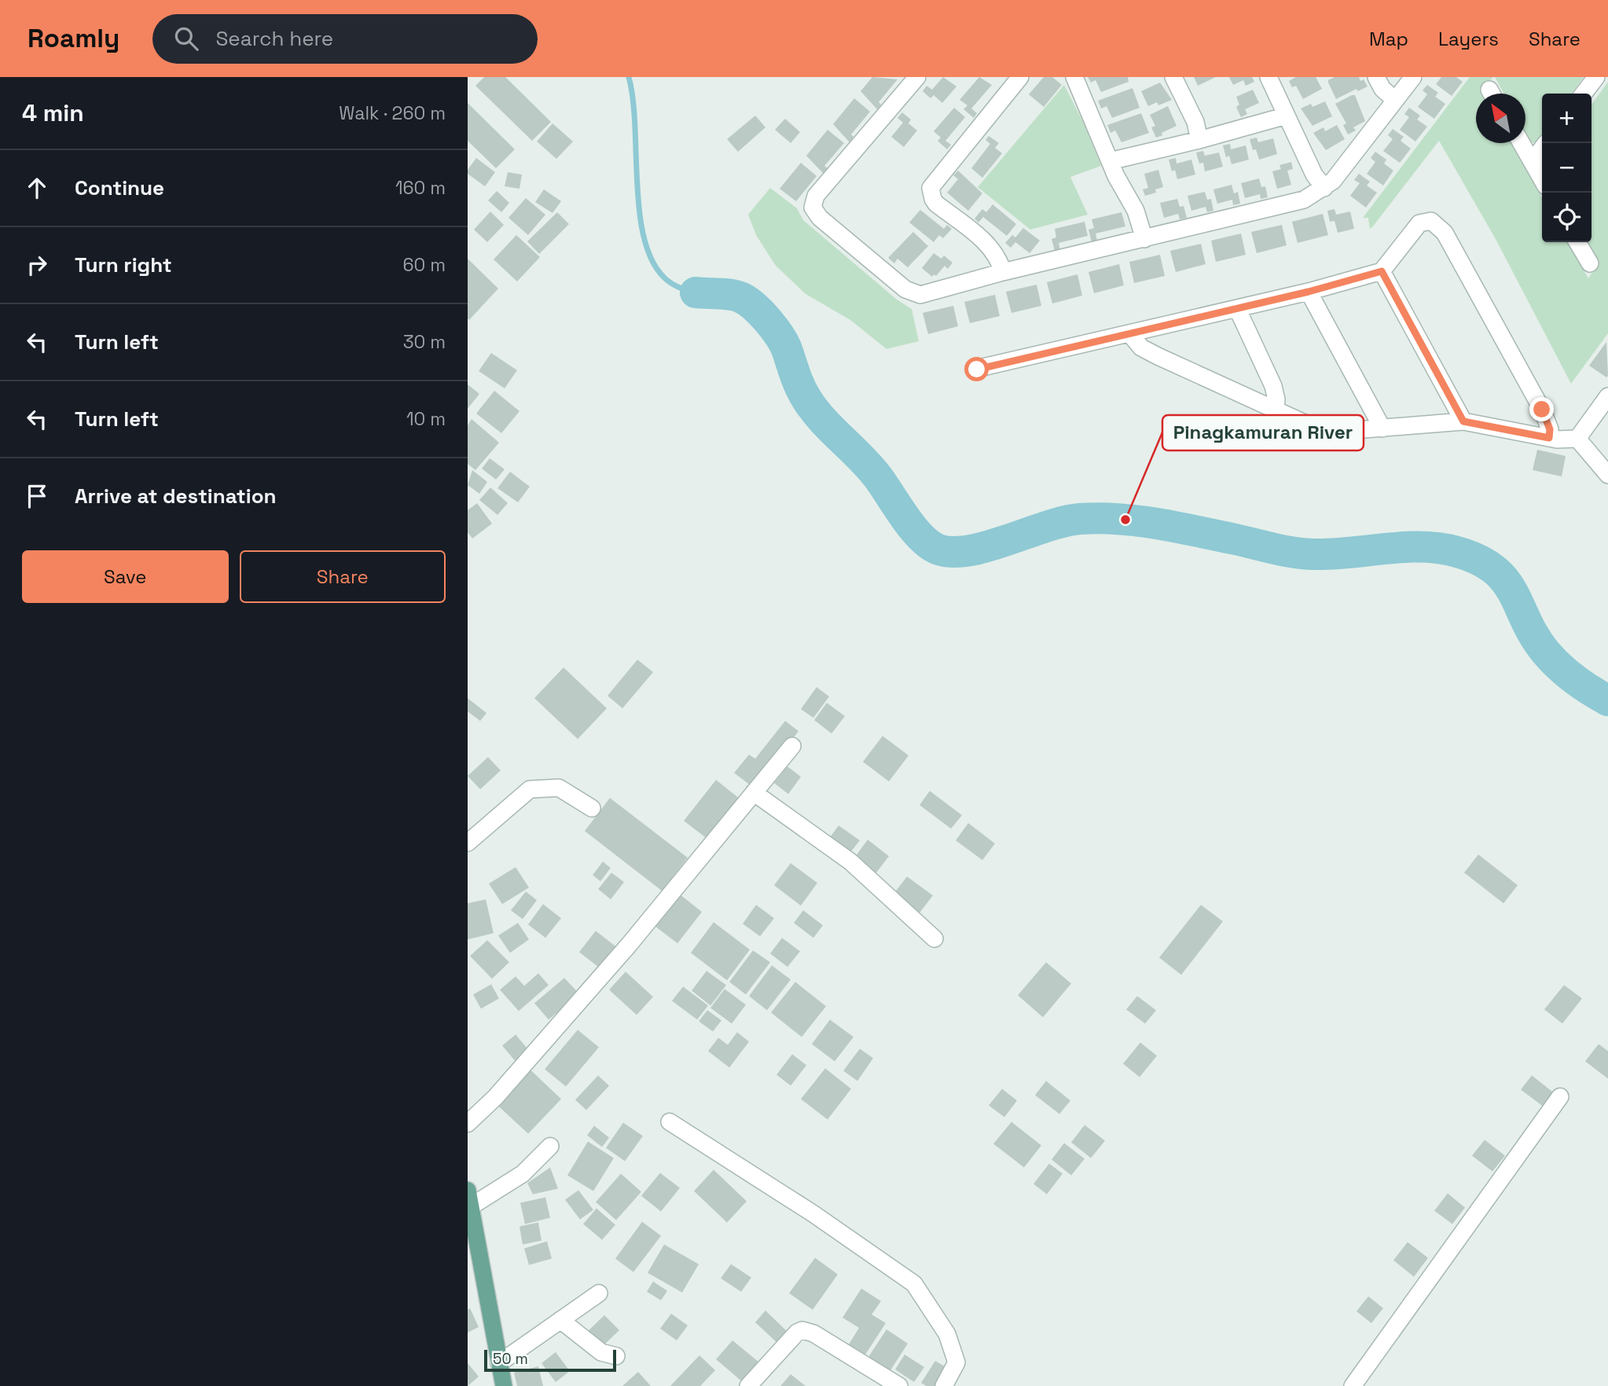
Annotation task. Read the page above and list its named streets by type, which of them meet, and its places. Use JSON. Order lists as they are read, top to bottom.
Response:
{
  "places": ["Pinagkamuran River"],
  "scale_bar": "50 m",
  "north": "top left",
  "page": {
    "header": "Roamly",
    "search": "Search here",
    "nav": ["Map", "Layers", "Share"],
    "heading": ["4 min", "Walk · 260 m"],
    "map_buttons": ["+", "−"],
    "list": [
      ["Continue", "160 m"],
      ["Turn right", "60 m"],
      ["Turn left", "30 m"],
      ["Turn left", "10 m"],
      "Arrive at destination"
    ],
    "buttons": ["Save", "Share"],
    "scale": "50 m"
  }
}
